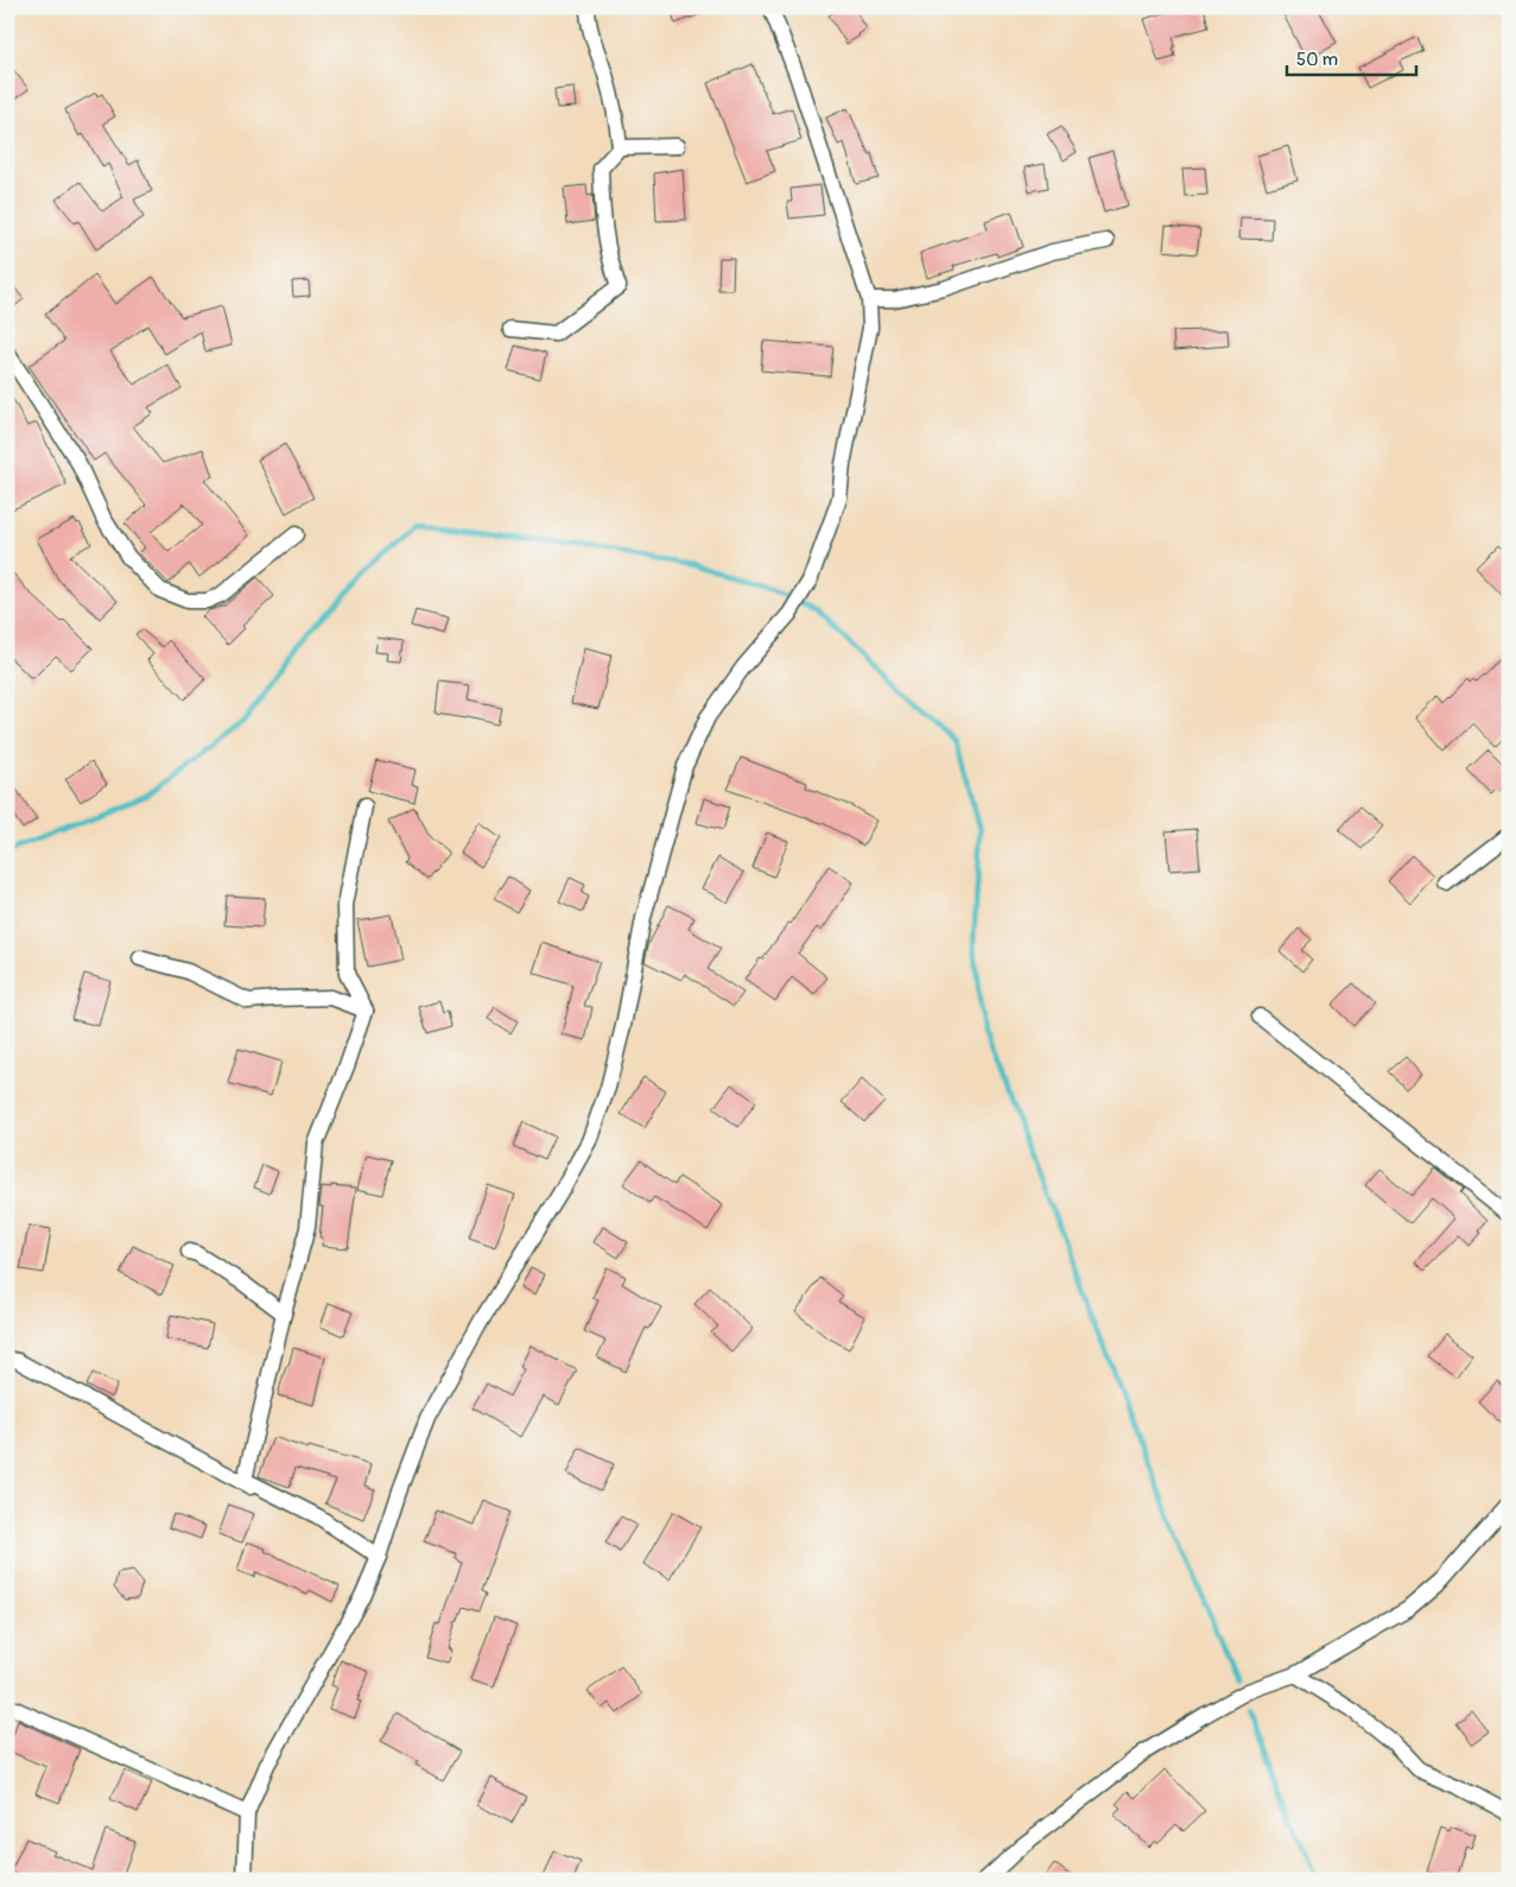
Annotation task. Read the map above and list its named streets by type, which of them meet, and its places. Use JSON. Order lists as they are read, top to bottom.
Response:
{
  "scale_bar": "50 m"
}
